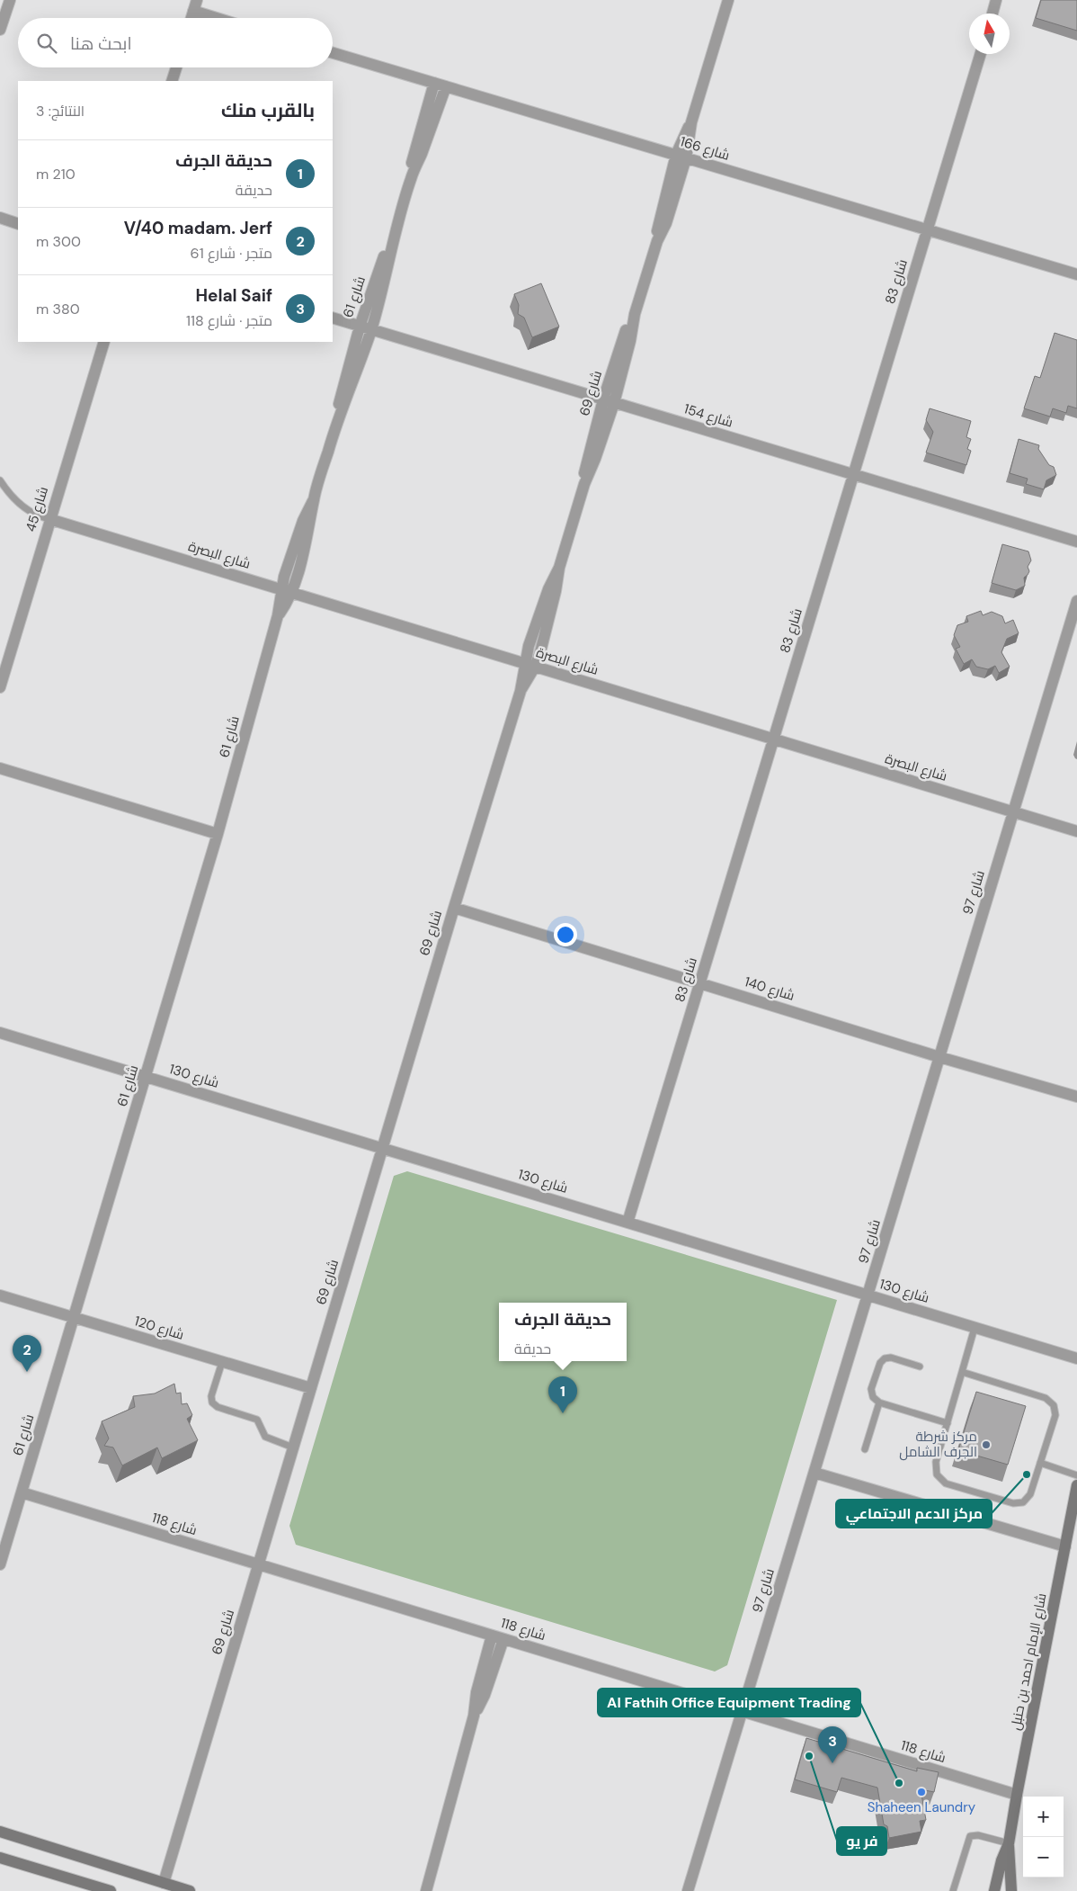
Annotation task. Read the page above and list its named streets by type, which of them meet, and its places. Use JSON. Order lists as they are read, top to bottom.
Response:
{
  "streets": {
    "street": [
      "شارع 166",
      "شارع 83",
      "شارع 61",
      "شارع 69",
      "شارع 154",
      "شارع 45",
      "شارع البصرة",
      "شارع 97",
      "شارع 140",
      "شارع 130",
      "شارع 120",
      "شارع 118",
      "شارع الإمام احمد بن حنبل"
    ]
  },
  "crossings": [
    ["شارع 166", "شارع 83"],
    ["شارع 166", "شارع 61"],
    ["شارع 166", "شارع 69"],
    ["شارع 83", "شارع 154"],
    ["شارع 83", "شارع البصرة"],
    ["شارع 83", "شارع 140"],
    ["شارع 83", "شارع 130"],
    ["شارع 61", "شارع 154"],
    ["شارع 61", "شارع البصرة"],
    ["شارع 61", "شارع 130"],
    ["شارع 61", "شارع 120"],
    ["شارع 61", "شارع 118"],
    ["شارع 69", "شارع 154"],
    ["شارع 69", "شارع البصرة"],
    ["شارع 69", "شارع 140"],
    ["شارع 69", "شارع 130"],
    ["شارع 69", "شارع 120"],
    ["شارع 69", "شارع 118"],
    ["شارع 45", "شارع البصرة"],
    ["شارع البصرة", "شارع 97"],
    ["شارع 97", "شارع 140"],
    ["شارع 97", "شارع 130"],
    ["شارع 97", "شارع 118"],
    ["شارع 118", "شارع الإمام احمد بن حنبل"]
  ],
  "places": [
    "مركز شرطة الجرف الشامل",
    "مركز الدعم الاجتماعي",
    "فر يو",
    "Al Fathih Office Equipment Trading",
    "Shaheen Laundry"
  ],
  "north": "top",
  "page": {
    "search": "ابحث هنا",
    "heading": ["بالقرب منك", "النتائج: 3"],
    "list": [
      {
        "mark": "1",
        "name": "حديقة الجرف",
        "note": "حديقة",
        "value": "210 m"
      },
      {
        "mark": "2",
        "name": "V/40 madam. Jerf",
        "note": "متجر · شارع 61",
        "value": "300 m"
      },
      {
        "mark": "3",
        "name": "Helal Saif",
        "note": "متجر · شارع 118",
        "value": "380 m"
      }
    ],
    "popup": ["حديقة الجرف", "حديقة"],
    "pins": ["2", "1", "3"],
    "map_buttons": ["+", "−"]
  }
}
